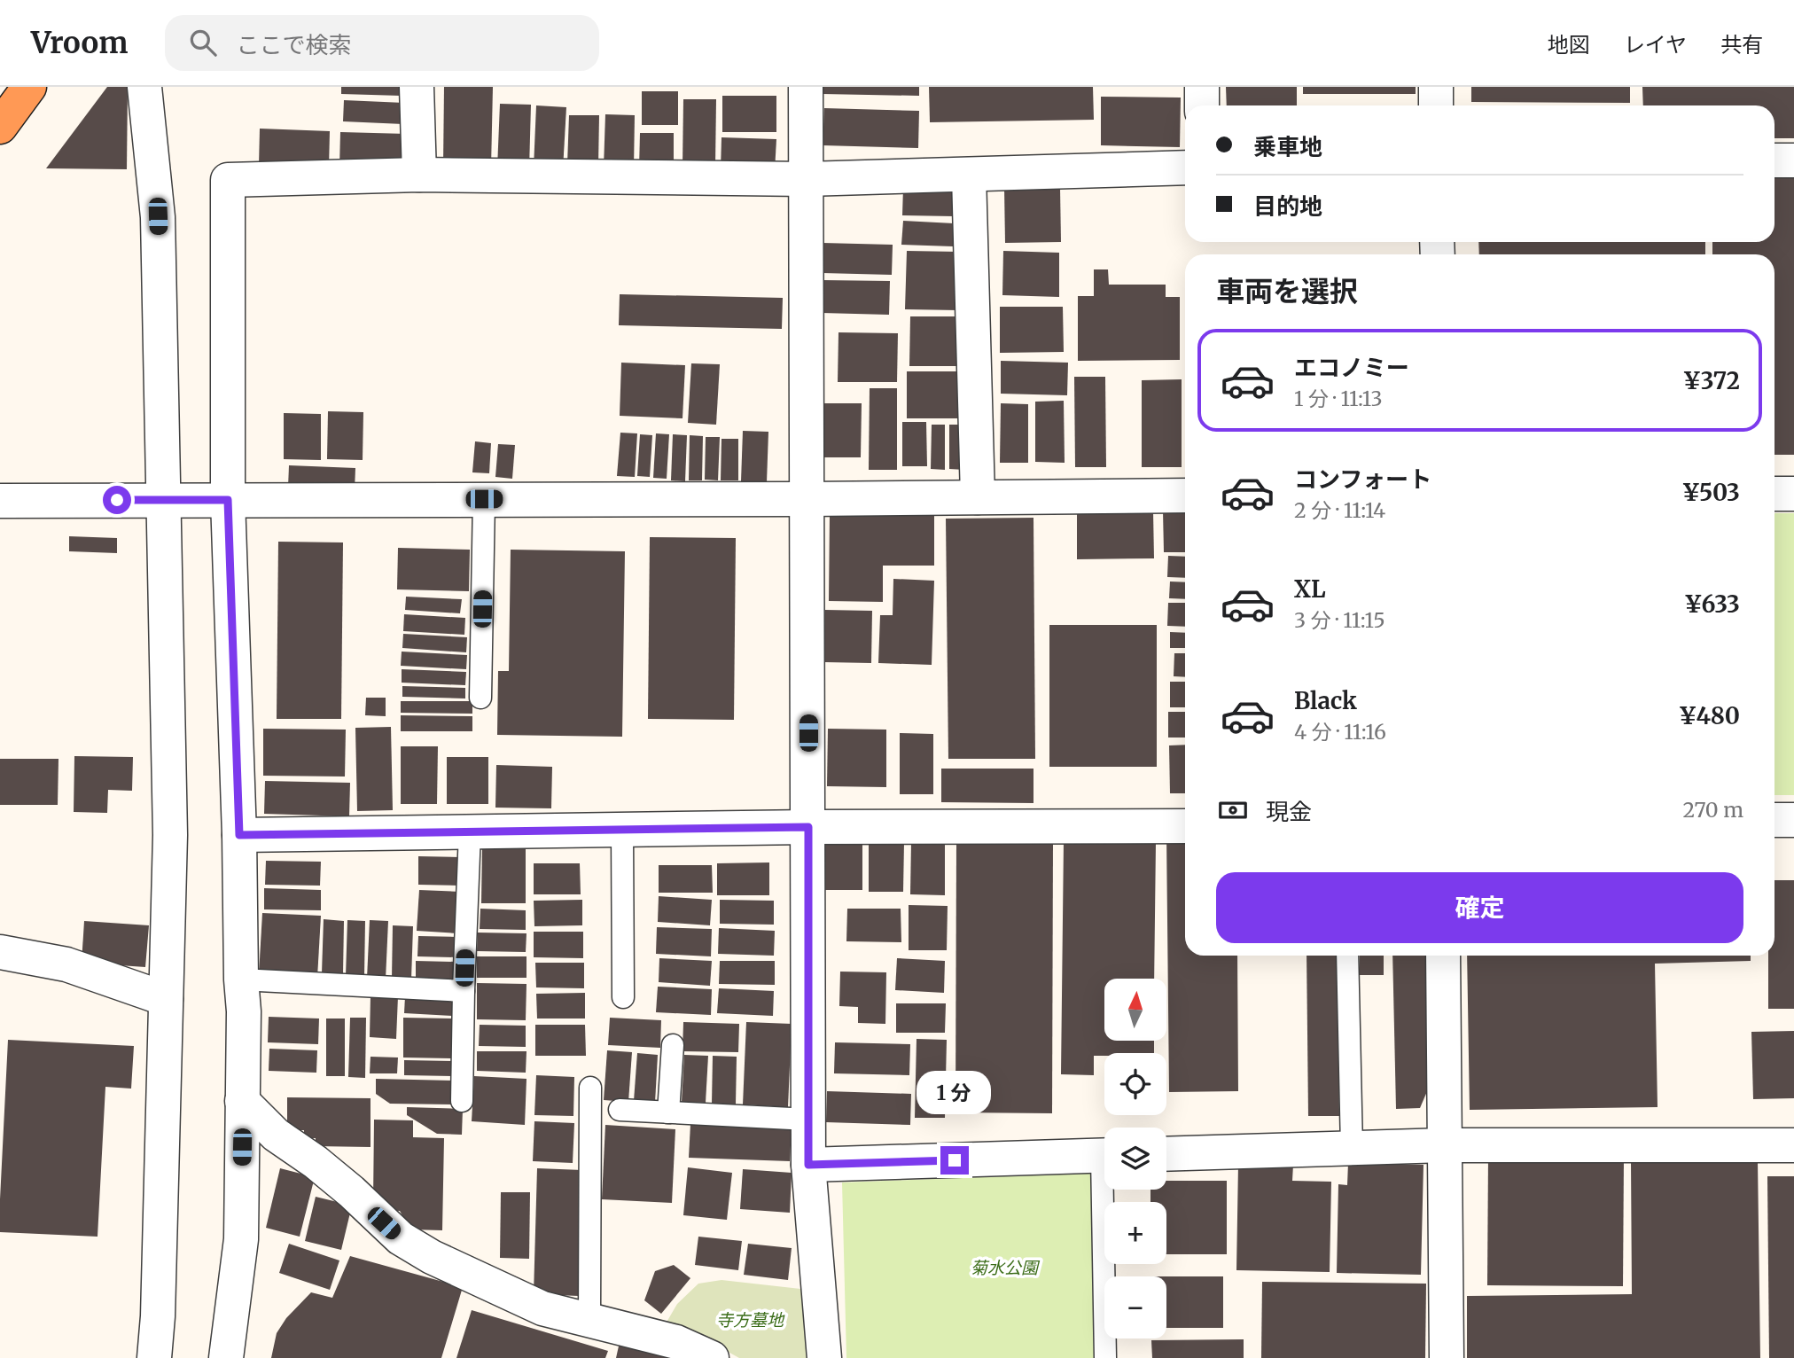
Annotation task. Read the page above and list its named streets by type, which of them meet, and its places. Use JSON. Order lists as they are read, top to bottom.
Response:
{
  "parks": ["菊水公園", "寺方墓地"],
  "north": "top",
  "page": {
    "header": "Vroom",
    "search": "ここで検索",
    "nav": ["地図", "レイヤ", "共有"],
    "banner": ["乗車地", "目的地"],
    "heading": "車両を選択",
    "list": [
      {
        "name": "エコノミー",
        "note": "1 分 · 11:13",
        "value": "¥372"
      },
      {
        "name": "コンフォート",
        "note": "2 分 · 11:14",
        "value": "¥503"
      },
      {
        "name": "XL",
        "note": "3 分 · 11:15",
        "value": "¥633"
      },
      {
        "name": "Black",
        "note": "4 分 · 11:16",
        "value": "¥480"
      }
    ],
    "pay": ["現金", "270 m"],
    "buttons": "確定",
    "map_buttons": ["+", "−"],
    "bubble": "1 分"
  }
}
